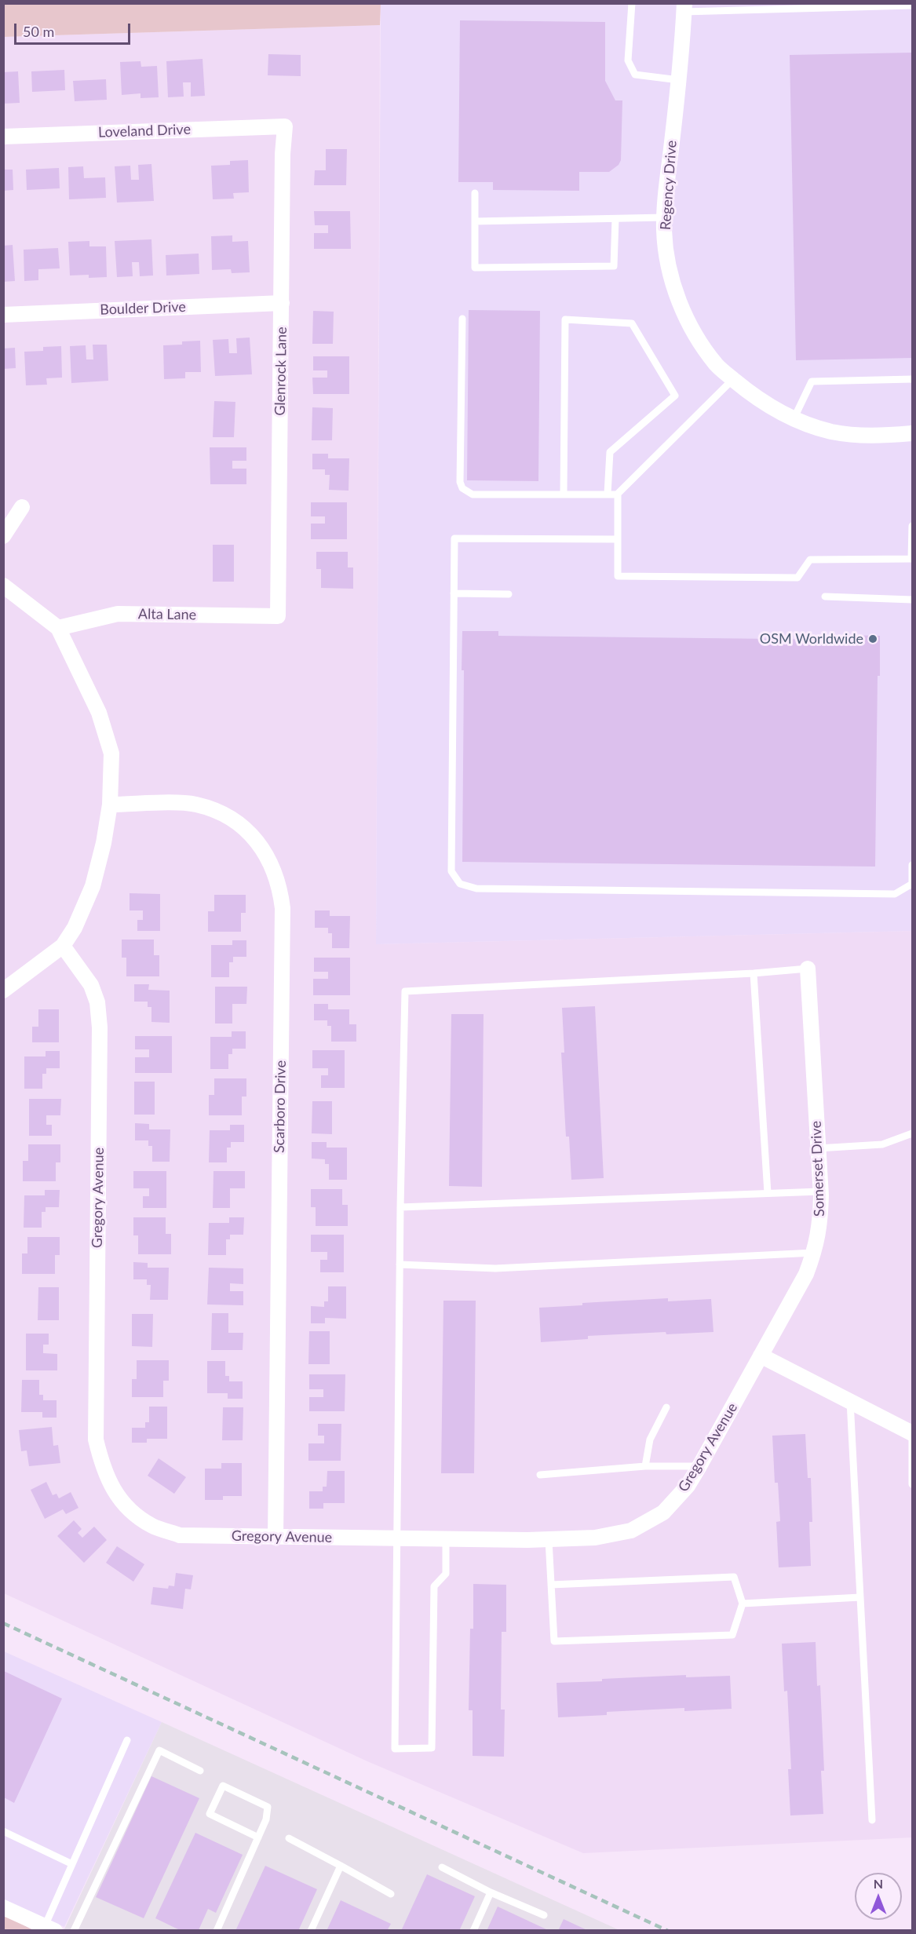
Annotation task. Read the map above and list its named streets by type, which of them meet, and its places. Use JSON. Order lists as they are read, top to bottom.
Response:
{
  "streets": {
    "street": [
      "Loveland Drive",
      "Regency Drive",
      "Boulder Drive",
      "Glenrock Lane",
      "Alta Lane",
      "Scarboro Drive",
      "Somerset Drive",
      "Gregory Avenue"
    ]
  },
  "crossings": [
    ["Loveland Drive", "Glenrock Lane"],
    ["Boulder Drive", "Glenrock Lane"],
    ["Glenrock Lane", "Alta Lane"],
    ["Scarboro Drive", "Gregory Avenue"],
    ["Somerset Drive", "Gregory Avenue"]
  ],
  "places": ["OSM Worldwide"],
  "scale_bar": "50 m",
  "north": "top"
}
